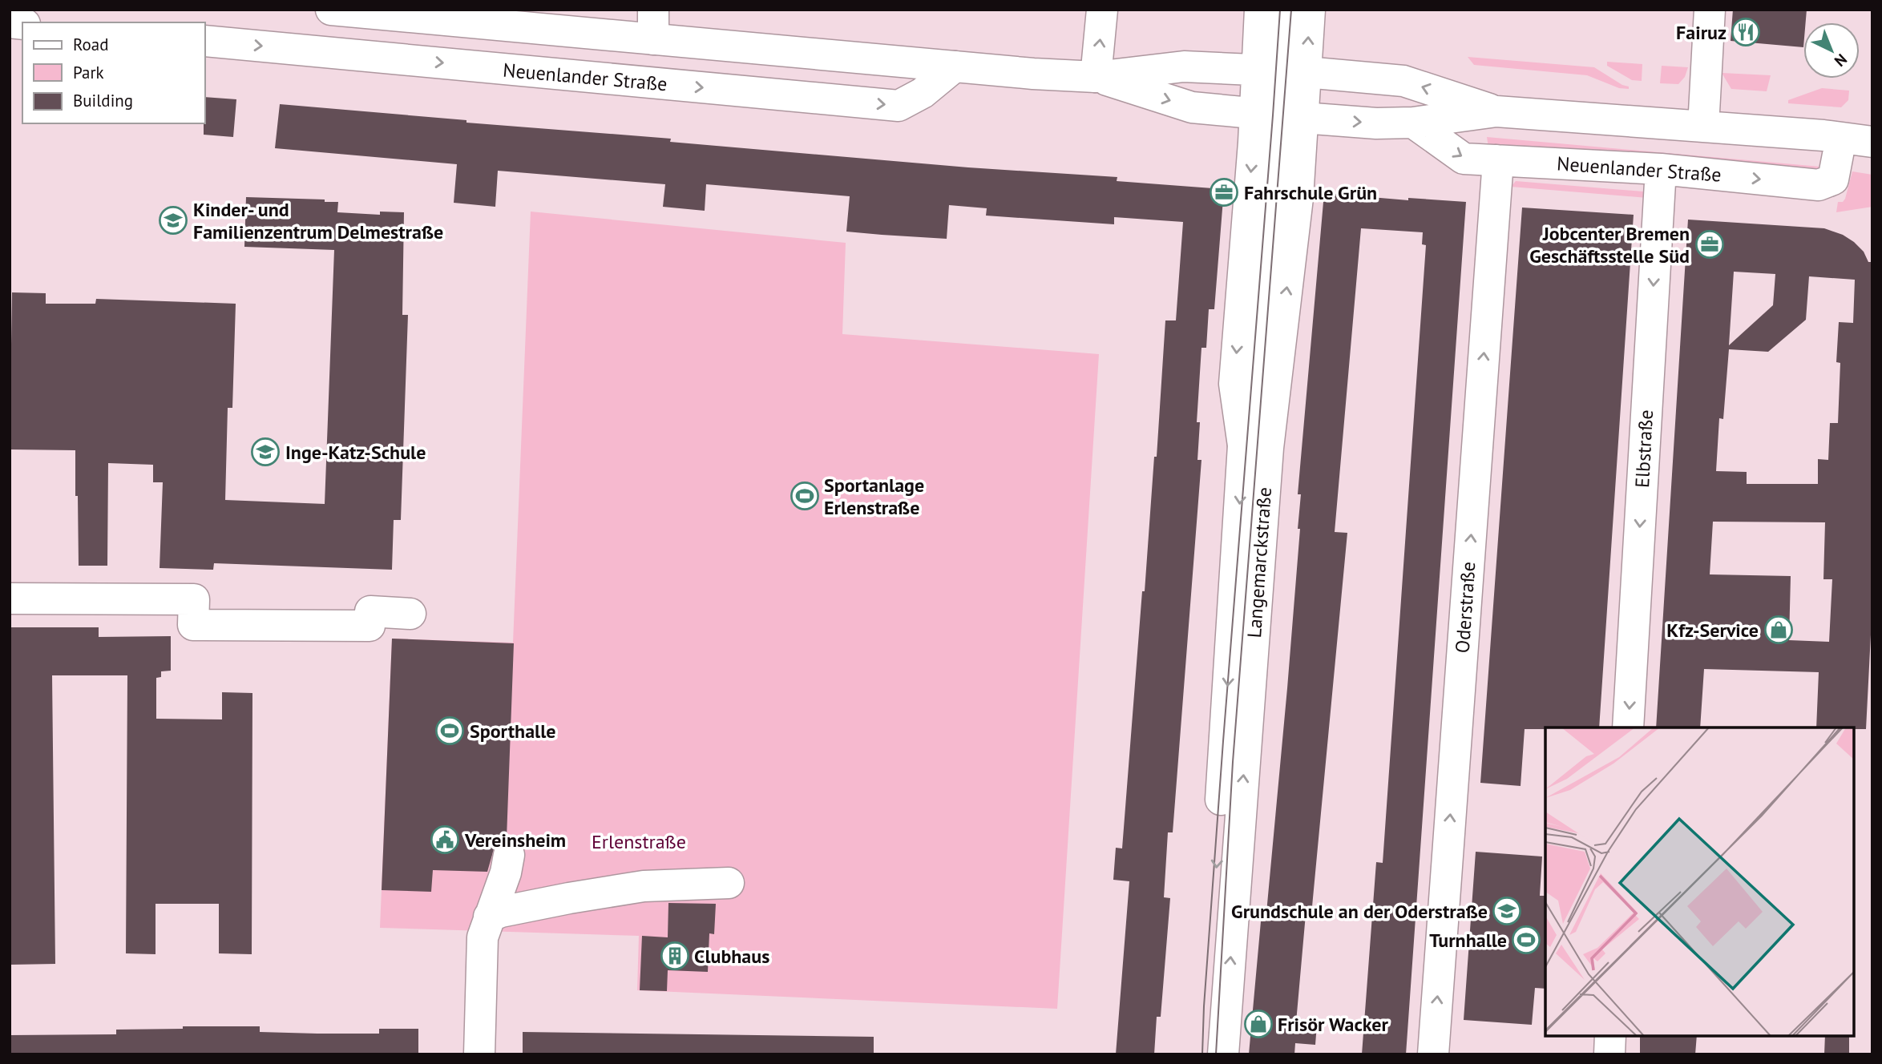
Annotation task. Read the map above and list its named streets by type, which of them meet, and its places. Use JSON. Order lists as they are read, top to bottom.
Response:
{
  "streets": {
    "street": [
      "Neuenlander Straße",
      "Elbstraße",
      "Langemarckstraße",
      "Oderstraße"
    ]
  },
  "crossings": [
    ["Neuenlander Straße", "Elbstraße"],
    ["Neuenlander Straße", "Oderstraße"]
  ],
  "one_way": ["Elbstraße", "Oderstraße"],
  "parks": ["Erlenstraße"],
  "places": {
    "restaurant": ["Fairuz"],
    "office": ["Fahrschule Grün", "Jobcenter Bremen Geschäftsstelle Süd"],
    "school or university": ["Kinder- und Familienzentrum Delmestraße", "Inge-Katz-Schule", "Grundschule an der Oderstraße"],
    "sports": ["Sportanlage Erlenstraße", "Sporthalle", "Turnhalle"],
    "shop": ["Kfz-Service", "Frisör Wacker"],
    "public building": ["Vereinsheim"],
    "building": ["Clubhaus"]
  },
  "legend": ["Road", "Park", "Building"],
  "north": "bottom right"
}
